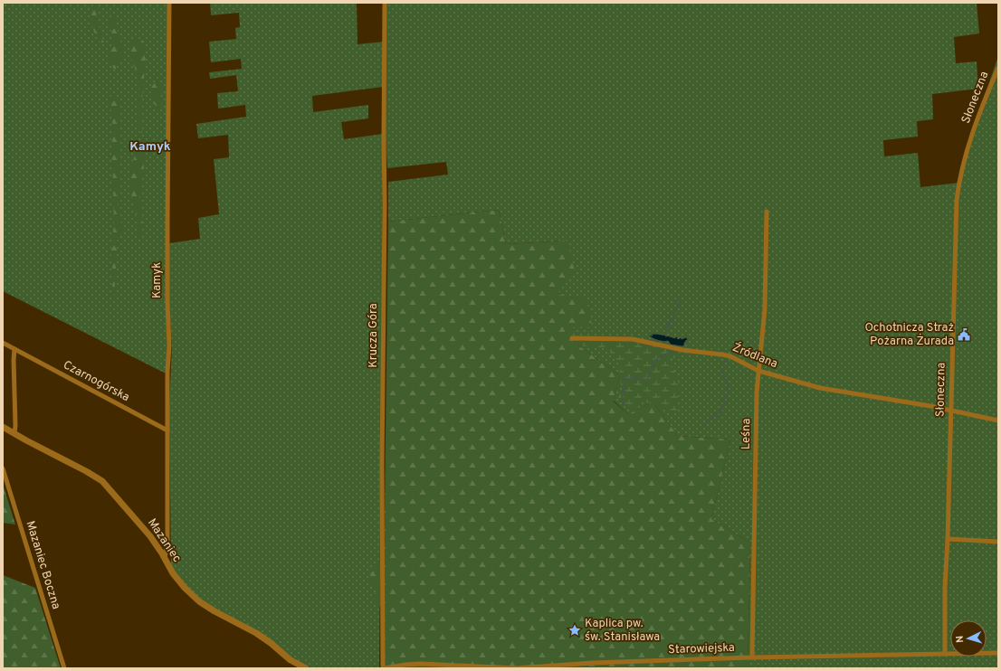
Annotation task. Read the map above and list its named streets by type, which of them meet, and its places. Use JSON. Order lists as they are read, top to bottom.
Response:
{
  "streets": {
    "street": [
      "Słoneczna",
      "Kamyk",
      "Krucza Góra",
      "Źródlana",
      "Czarnogórska",
      "Leśna",
      "Mazaniec",
      "Mazaniec Boczna",
      "Starowiejska"
    ]
  },
  "crossings": [
    ["Słoneczna", "Źródlana"],
    ["Słoneczna", "Starowiejska"],
    ["Kamyk", "Czarnogórska"],
    ["Kamyk", "Mazaniec"],
    ["Krucza Góra", "Starowiejska"],
    ["Źródlana", "Leśna"],
    ["Leśna", "Starowiejska"]
  ],
  "districts": ["Kamyk"],
  "places": {
    "public building": ["Ochotnicza Straż Pożarna Żurada"],
    "place": ["Kaplica pw. św. Stanisława"]
  },
  "north": "left"
}
